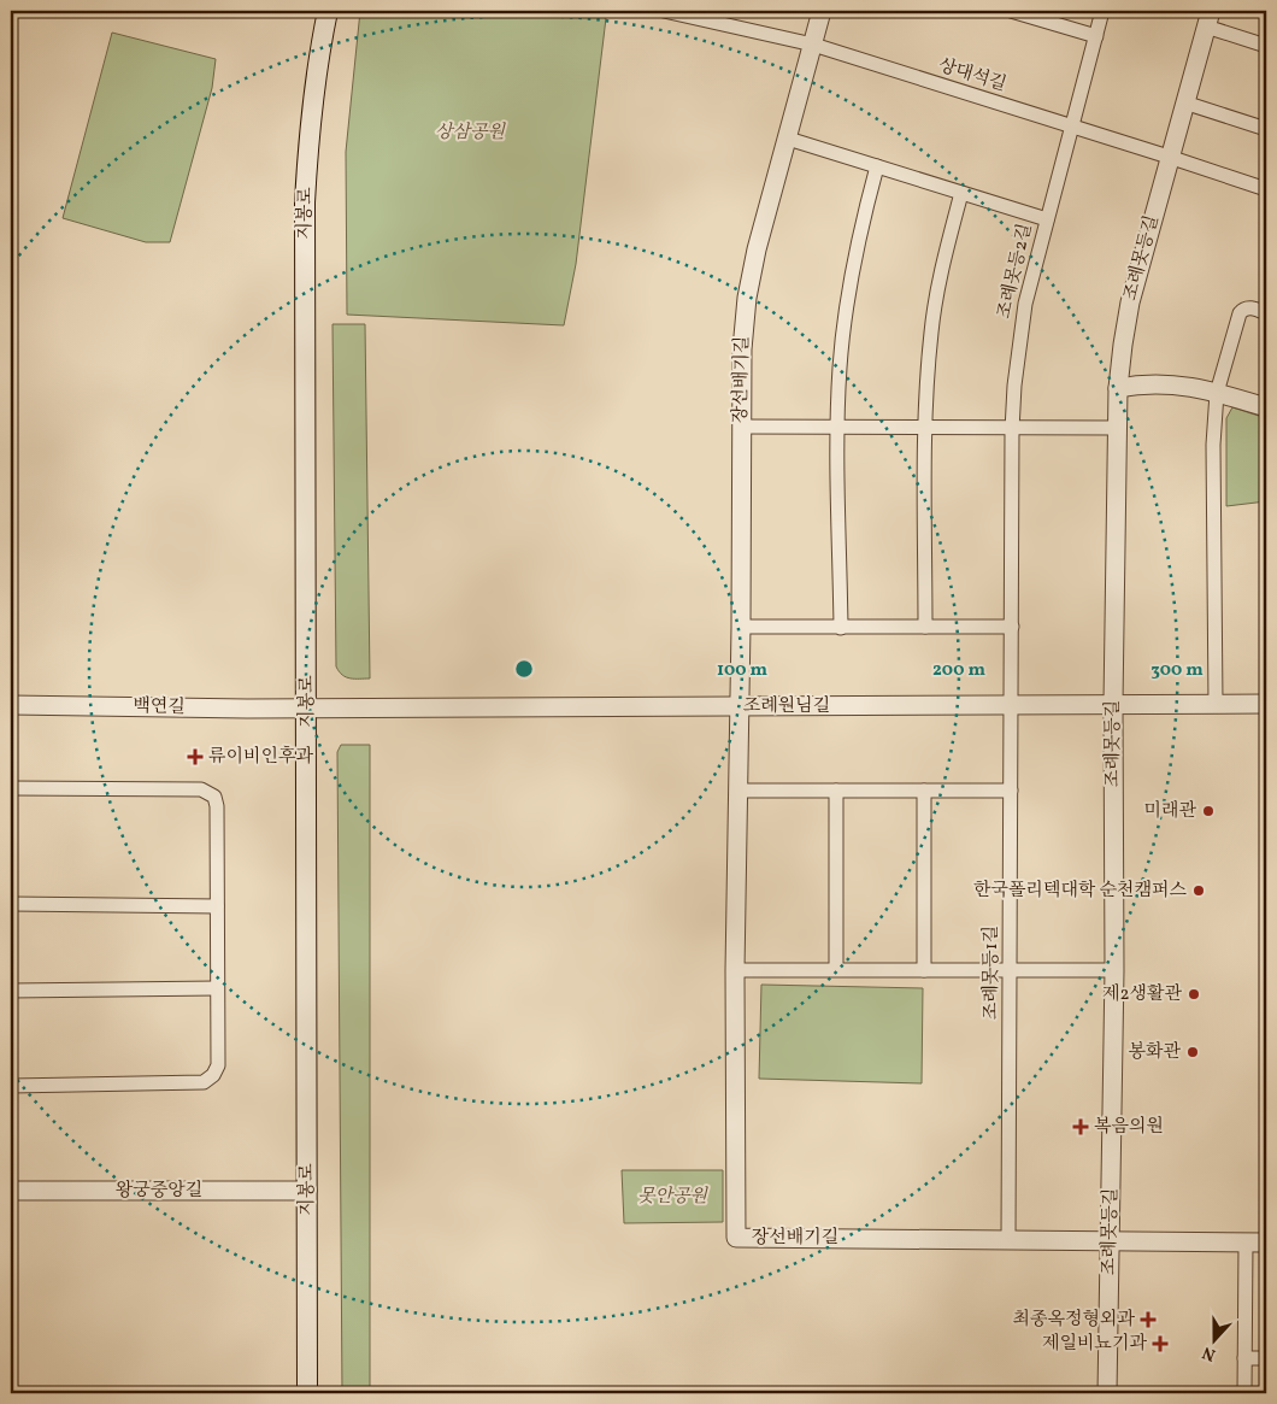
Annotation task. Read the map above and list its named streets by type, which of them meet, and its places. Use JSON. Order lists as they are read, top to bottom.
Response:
{
  "streets": {
    "main road": ["지봉로"],
    "street": [
      "상대석길",
      "조례못등길",
      "조례못등2길",
      "장선배기길",
      "조례원님길",
      "백연길",
      "조례못등1길",
      "왕궁중앙길"
    ]
  },
  "crossings": [
    ["상대석길", "조례못등길"],
    ["상대석길", "조례못등2길"],
    ["상대석길", "장선배기길"],
    ["지봉로", "조례원님길"],
    ["지봉로", "백연길"],
    ["지봉로", "왕궁중앙길"],
    ["조례못등길", "장선배기길"],
    ["조례못등길", "조례원님길"],
    ["조례못등2길", "조례원님길"],
    ["조례못등2길", "조례못등1길"],
    ["장선배기길", "조례원님길"],
    ["장선배기길", "조례못등1길"],
    ["조례원님길", "백연길"],
    ["조례원님길", "조례못등1길"]
  ],
  "parks": ["상삼공원", "못안공원"],
  "places": {
    "health": [
      "류이비인후과",
      "복음의원",
      "최종옥정형외과",
      "제일비뇨기과"
    ],
    "other": [
      "미래관",
      "한국폴리텍대학 순천캠퍼스",
      "제2생활관",
      "봉화관"
    ]
  },
  "north": "bottom",
  "rings": ["100 m", "200 m", "300 m"]
}
